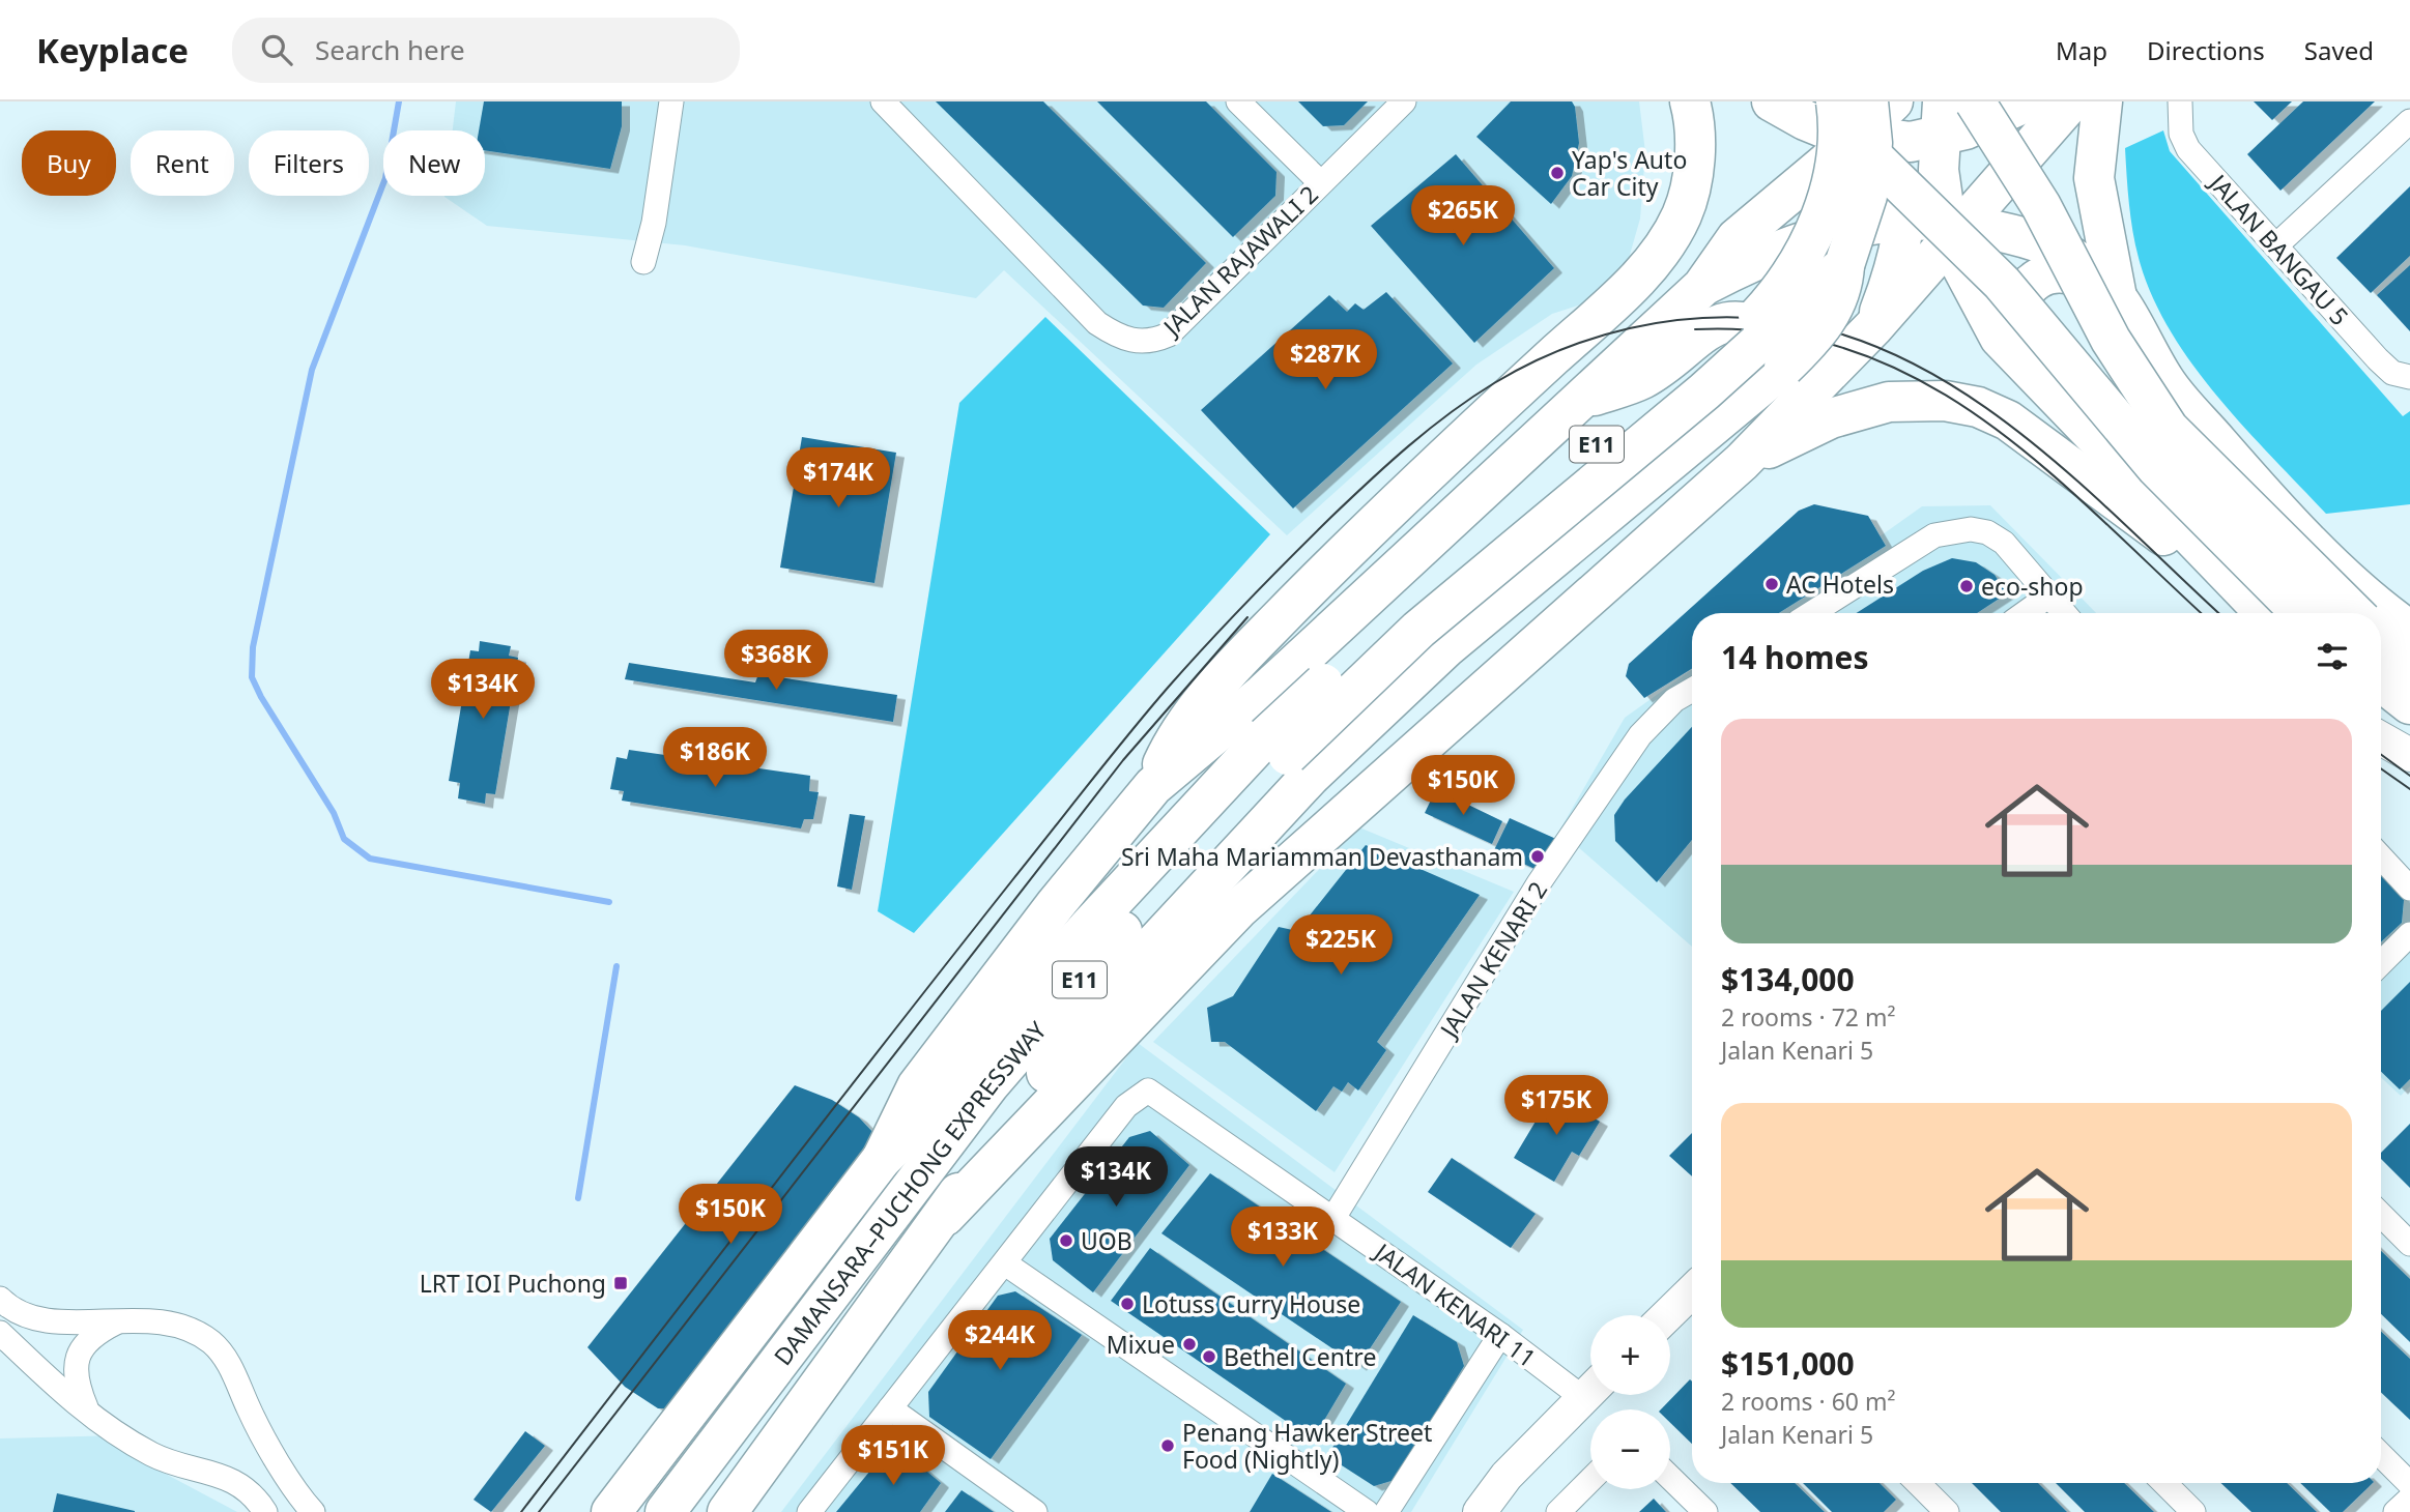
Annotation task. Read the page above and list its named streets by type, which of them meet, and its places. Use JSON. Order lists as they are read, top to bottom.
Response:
{
  "streets": {
    "highway": ["E11", "DAMANSARA–PUCHONG EXPRESSWAY"],
    "street": [
      "JALAN BANGAU 5",
      "JALAN RAJAWALI 2",
      "JALAN KENARI 2",
      "JALAN KENARI 11"
    ]
  },
  "crossings": [
    ["JALAN KENARI 2", "JALAN KENARI 11"]
  ],
  "places": {
    "other": [
      "Yap's Auto Car City",
      "AC Hotels",
      "eco-shop",
      "Sri Maha Mariamman Devasthanam",
      "UOB",
      "Lotuss Curry House",
      "Mixue",
      "Bethel Centre",
      "Penang Hawker Street Food (Nightly)"
    ],
    "transit": ["LRT IOI Puchong"]
  },
  "page": {
    "header": "Keyplace",
    "search": "Search here",
    "nav": ["Map", "Directions", "Saved"],
    "chip": [
      "Buy",
      "Rent",
      "Filters",
      "New"
    ],
    "price": [
      "$265K",
      "$287K",
      "$174K",
      "$368K",
      "$134K",
      "$186K",
      "$150K",
      "$225K",
      "$175K",
      "$134K",
      "$150K",
      "$133K",
      "$244K",
      "$151K"
    ],
    "heading": "14 homes",
    "list": [
      {
        "name": "$134,000",
        "note": "2 rooms · 72 m² · Jalan Kenari 5"
      },
      {
        "name": "$151,000",
        "note": "2 rooms · 60 m² · Jalan Kenari 5"
      }
    ],
    "map_buttons": ["+", "−"]
  }
}
